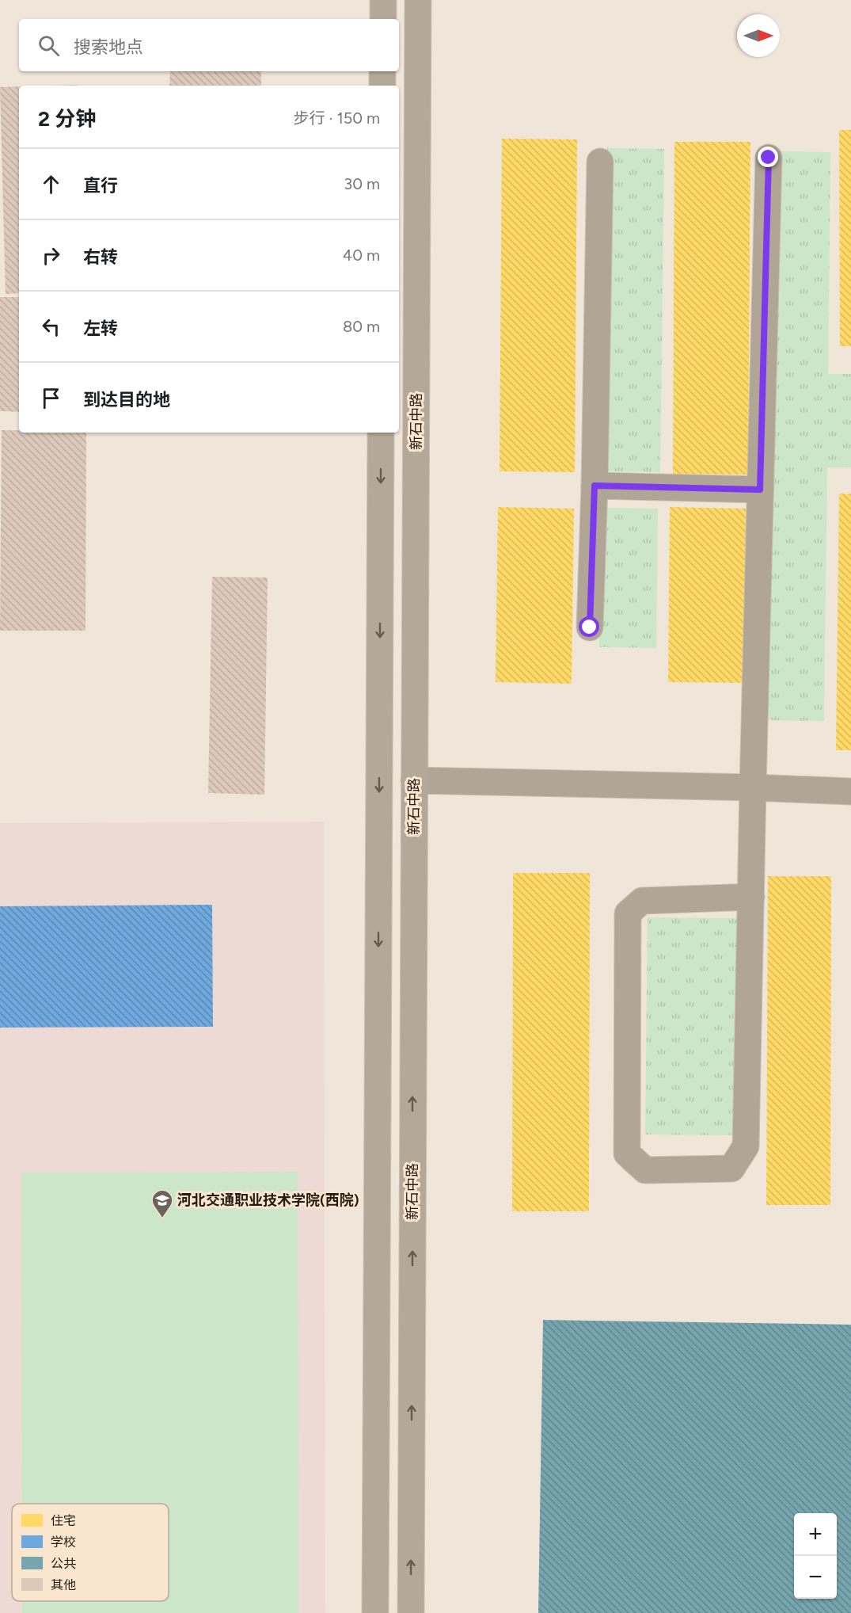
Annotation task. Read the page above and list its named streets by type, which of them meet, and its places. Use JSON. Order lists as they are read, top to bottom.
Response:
{
  "streets": {
    "main road": ["新石中路"]
  },
  "places": {
    "school or university": ["河北交通职业技术学院(西院)"]
  },
  "legend": [
    "住宅",
    "学校",
    "公共",
    "其他"
  ],
  "north": "right",
  "page": {
    "search": "搜索地点",
    "heading": ["2 分钟", "步行 · 150 m"],
    "list": [
      ["直行", "30 m"],
      ["右转", "40 m"],
      ["左转", "80 m"],
      "到达目的地"
    ],
    "map_buttons": ["+", "−"]
  }
}
